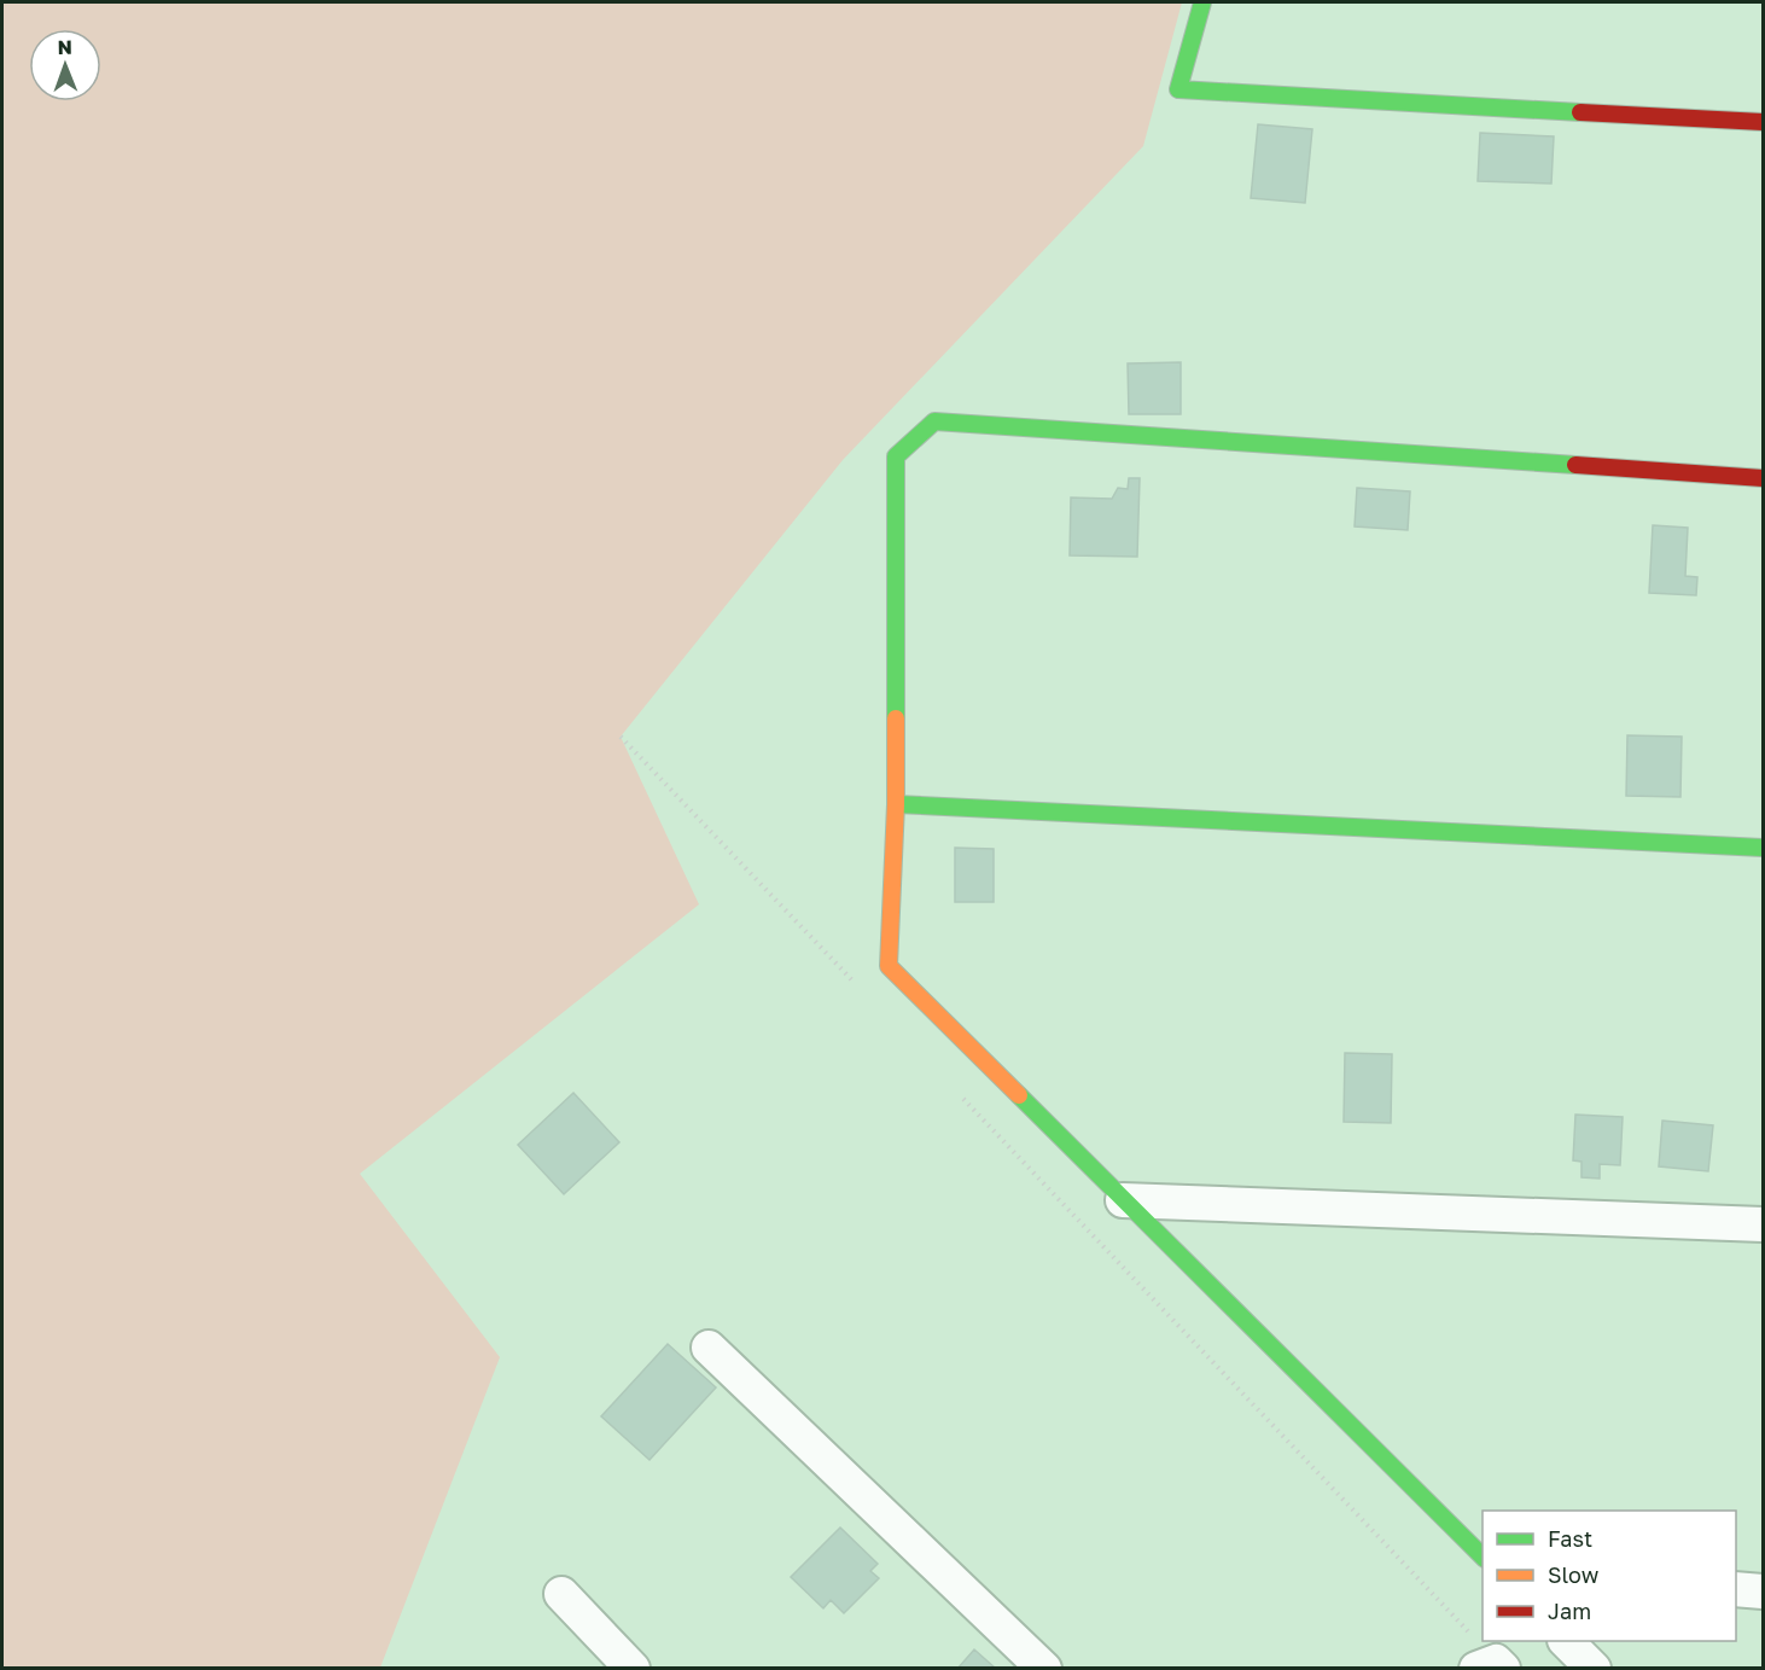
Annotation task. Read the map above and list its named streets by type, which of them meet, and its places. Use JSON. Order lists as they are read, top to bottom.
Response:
{
  "legend": ["Fast", "Slow", "Jam"],
  "north": "top"
}
